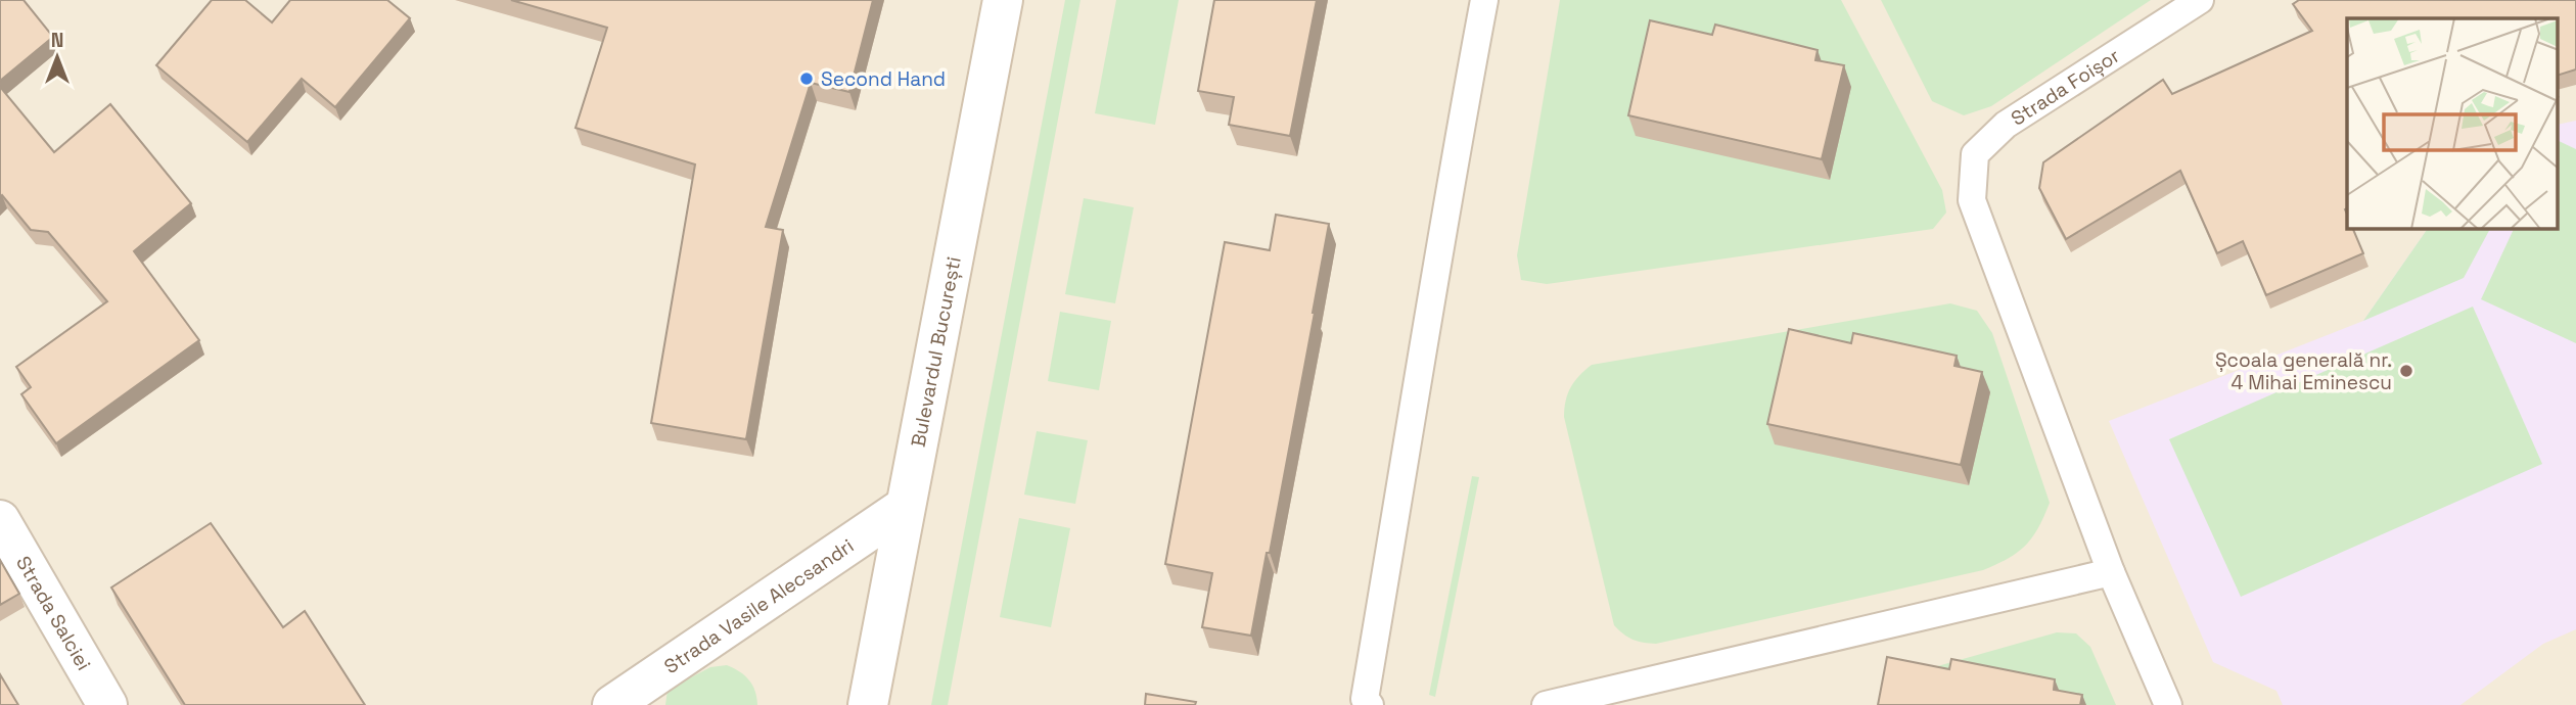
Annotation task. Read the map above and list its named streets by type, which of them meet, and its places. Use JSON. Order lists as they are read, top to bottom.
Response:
{
  "streets": {
    "main road": ["Bulevardul București", "Strada Vasile Alecsandri", "Strada Salciei"],
    "lane": ["Strada Foișor"]
  },
  "crossings": [
    ["Bulevardul București", "Strada Vasile Alecsandri"]
  ],
  "places": ["Second Hand", "Școala generală nr. 4 Mihai Eminescu"],
  "north": "top"
}
